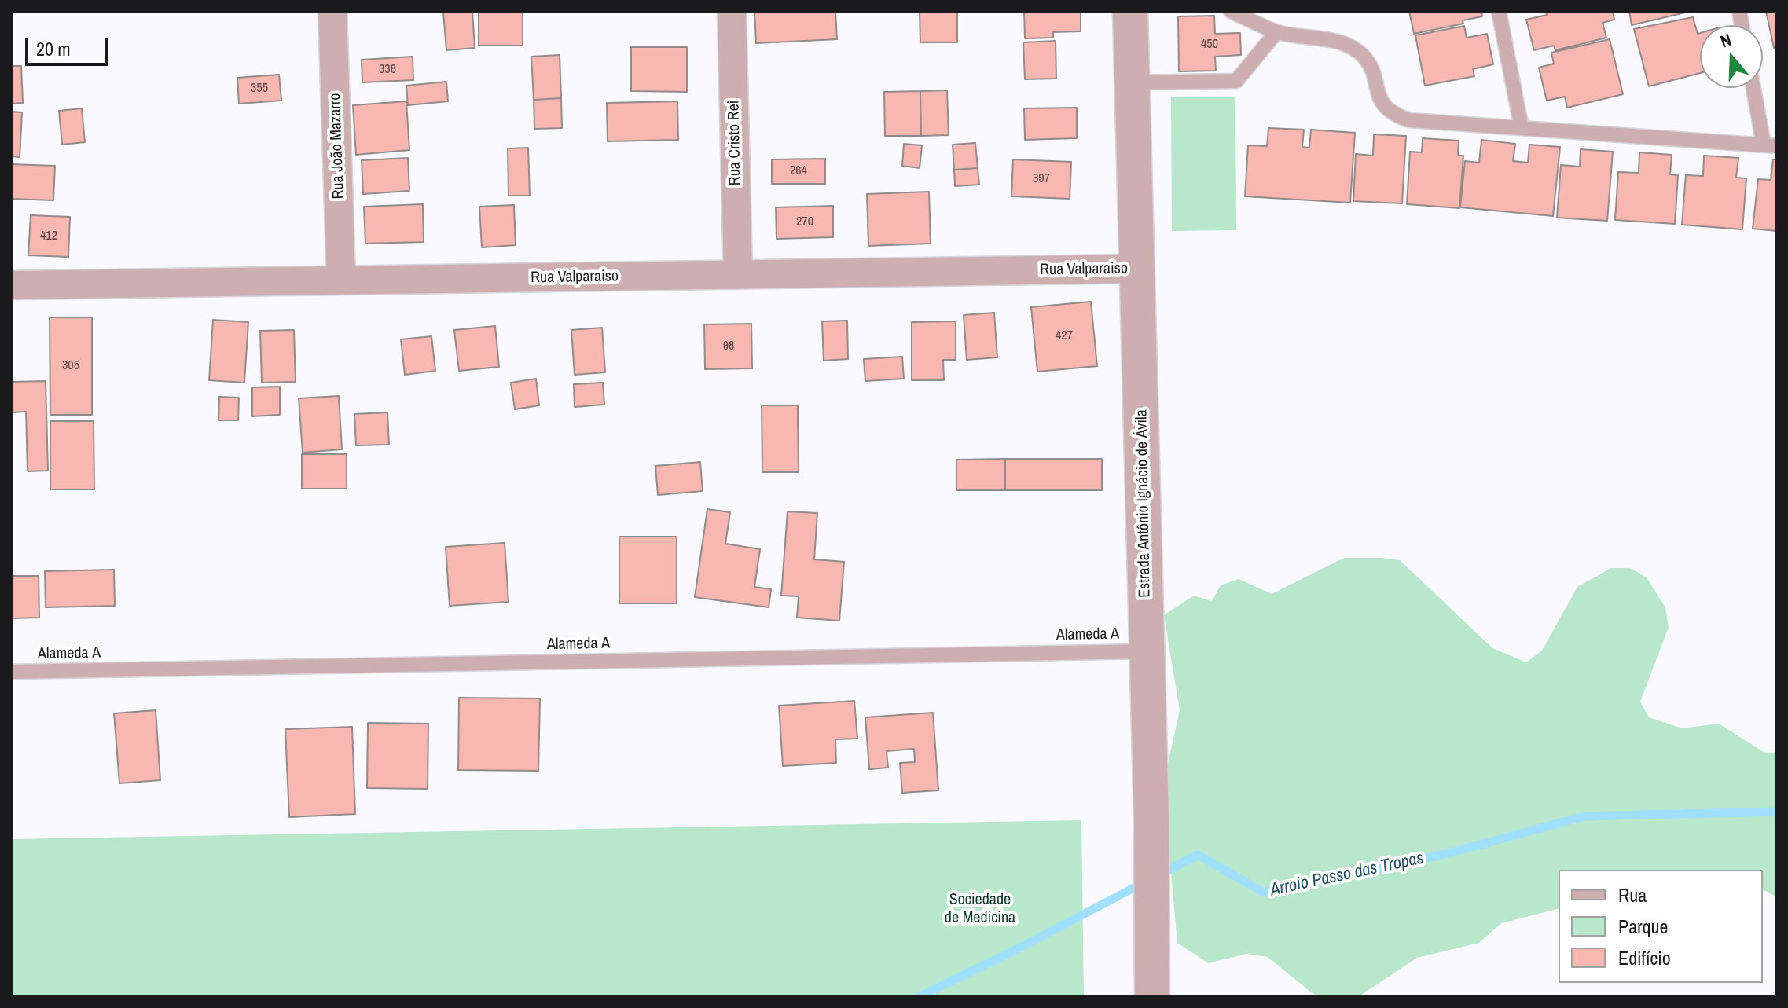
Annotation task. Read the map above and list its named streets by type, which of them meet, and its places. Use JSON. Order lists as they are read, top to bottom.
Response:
{
  "streets": {
    "street": [
      "Rua Cristo Rei",
      "Rua João Mazarro",
      "Rua Valparaiso",
      "Estrada Antônio Ignácio de Ávila"
    ],
    "lane": ["Alameda A"]
  },
  "crossings": [
    ["Rua Cristo Rei", "Rua Valparaiso"],
    ["Rua João Mazarro", "Rua Valparaiso"],
    ["Rua Valparaiso", "Estrada Antônio Ignácio de Ávila"],
    ["Estrada Antônio Ignácio de Ávila", "Alameda A"]
  ],
  "water": ["Arroio Passo das Tropas"],
  "parks": ["Sociedade de Medicina"],
  "house_numbers": [
    "450",
    "338",
    "355",
    "264",
    "397",
    "270",
    "412",
    "427",
    "98",
    "305"
  ],
  "legend": ["Rua", "Parque", "Edifício"],
  "scale_bar": "20 m",
  "north": "top"
}
